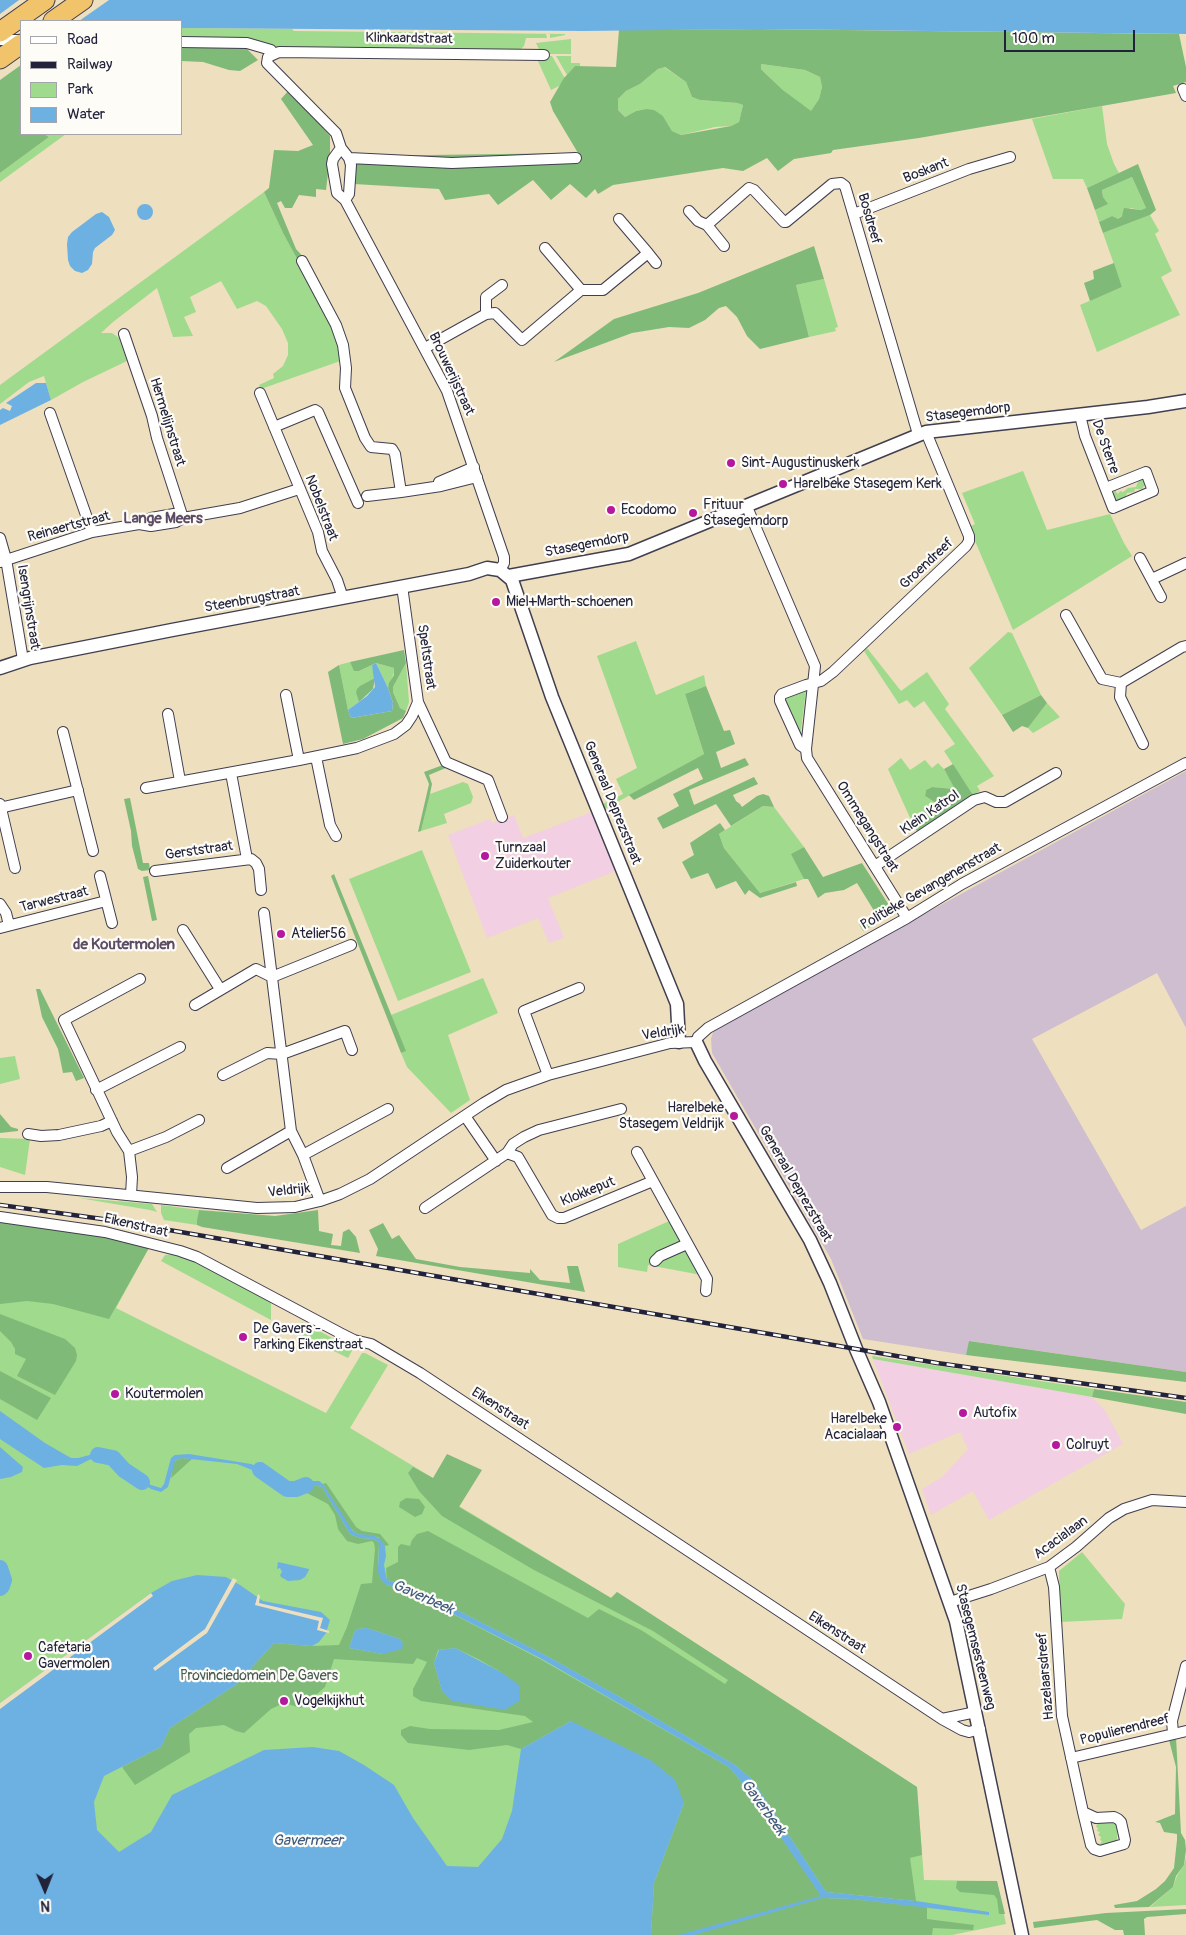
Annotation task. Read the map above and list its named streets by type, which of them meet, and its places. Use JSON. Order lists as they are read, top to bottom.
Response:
{
  "streets": {
    "street": [
      "Klinkaardstraat",
      "Boskant",
      "Bosdreef",
      "Brouwerijstraat",
      "Stasegemdorp",
      "Hermelijnstraat",
      "De Sterre",
      "Nobelstraat",
      "Reinaertstraat",
      "Groendreef",
      "Steenbrugstraat",
      "Isengrijnstraat",
      "Speltstraat",
      "Generaal Deprezstraat",
      "Klein Katrol",
      "Ommegangstraat",
      "Gerststraat",
      "Politieke Gevangenenstraat",
      "Tarwestraat",
      "Veldrijk",
      "Klokkeput",
      "Eikenstraat",
      "Acacialaan",
      "Stasegemsesteenweg",
      "Hazelaarsdreef",
      "Populierendreef"
    ]
  },
  "crossings": [
    ["Boskant", "Bosdreef"],
    ["Bosdreef", "Stasegemdorp"],
    ["Bosdreef", "Groendreef"],
    ["Brouwerijstraat", "Stasegemdorp"],
    ["Brouwerijstraat", "Steenbrugstraat"],
    ["Brouwerijstraat", "Generaal Deprezstraat"],
    ["Stasegemdorp", "De Sterre"],
    ["Stasegemdorp", "Groendreef"],
    ["Stasegemdorp", "Steenbrugstraat"],
    ["Stasegemdorp", "Generaal Deprezstraat"],
    ["Stasegemdorp", "Ommegangstraat"],
    ["Hermelijnstraat", "Reinaertstraat"],
    ["Nobelstraat", "Reinaertstraat"],
    ["Nobelstraat", "Steenbrugstraat"],
    ["Reinaertstraat", "Isengrijnstraat"],
    ["Groendreef", "Ommegangstraat"],
    ["Steenbrugstraat", "Isengrijnstraat"],
    ["Steenbrugstraat", "Speltstraat"],
    ["Steenbrugstraat", "Generaal Deprezstraat"],
    ["Generaal Deprezstraat", "Politieke Gevangenenstraat"],
    ["Generaal Deprezstraat", "Veldrijk"],
    ["Generaal Deprezstraat", "Stasegemsesteenweg"],
    ["Klein Katrol", "Ommegangstraat"],
    ["Ommegangstraat", "Politieke Gevangenenstraat"],
    ["Politieke Gevangenenstraat", "Veldrijk"],
    ["Eikenstraat", "Stasegemsesteenweg"],
    ["Acacialaan", "Stasegemsesteenweg"],
    ["Acacialaan", "Hazelaarsdreef"],
    ["Hazelaarsdreef", "Populierendreef"]
  ],
  "districts": ["Lange Meers", "de Koutermolen"],
  "water": ["Gaverbeek", "Gavermeer"],
  "parks": ["Provinciedomein De Gavers"],
  "places": [
    "Sint-Augustinuskerk",
    "Harelbeke Stasegem Kerk",
    "Ecodomo",
    "Frituur Stasegemdorp",
    "Miel+Marth-schoenen",
    "Turnzaal Zuiderkouter",
    "Atelier56",
    "Harelbeke Stasegem Veldrijk",
    "De Gavers - Parking Eikenstraat",
    "Koutermolen",
    "Autofix",
    "Harelbeke Acacialaan",
    "Colruyt",
    "Cafetaria Gavermolen",
    "Vogelkijkhut"
  ],
  "legend": [
    "Road",
    "Railway",
    "Park",
    "Water"
  ],
  "scale_bar": "100 m",
  "north": "bottom"
}
